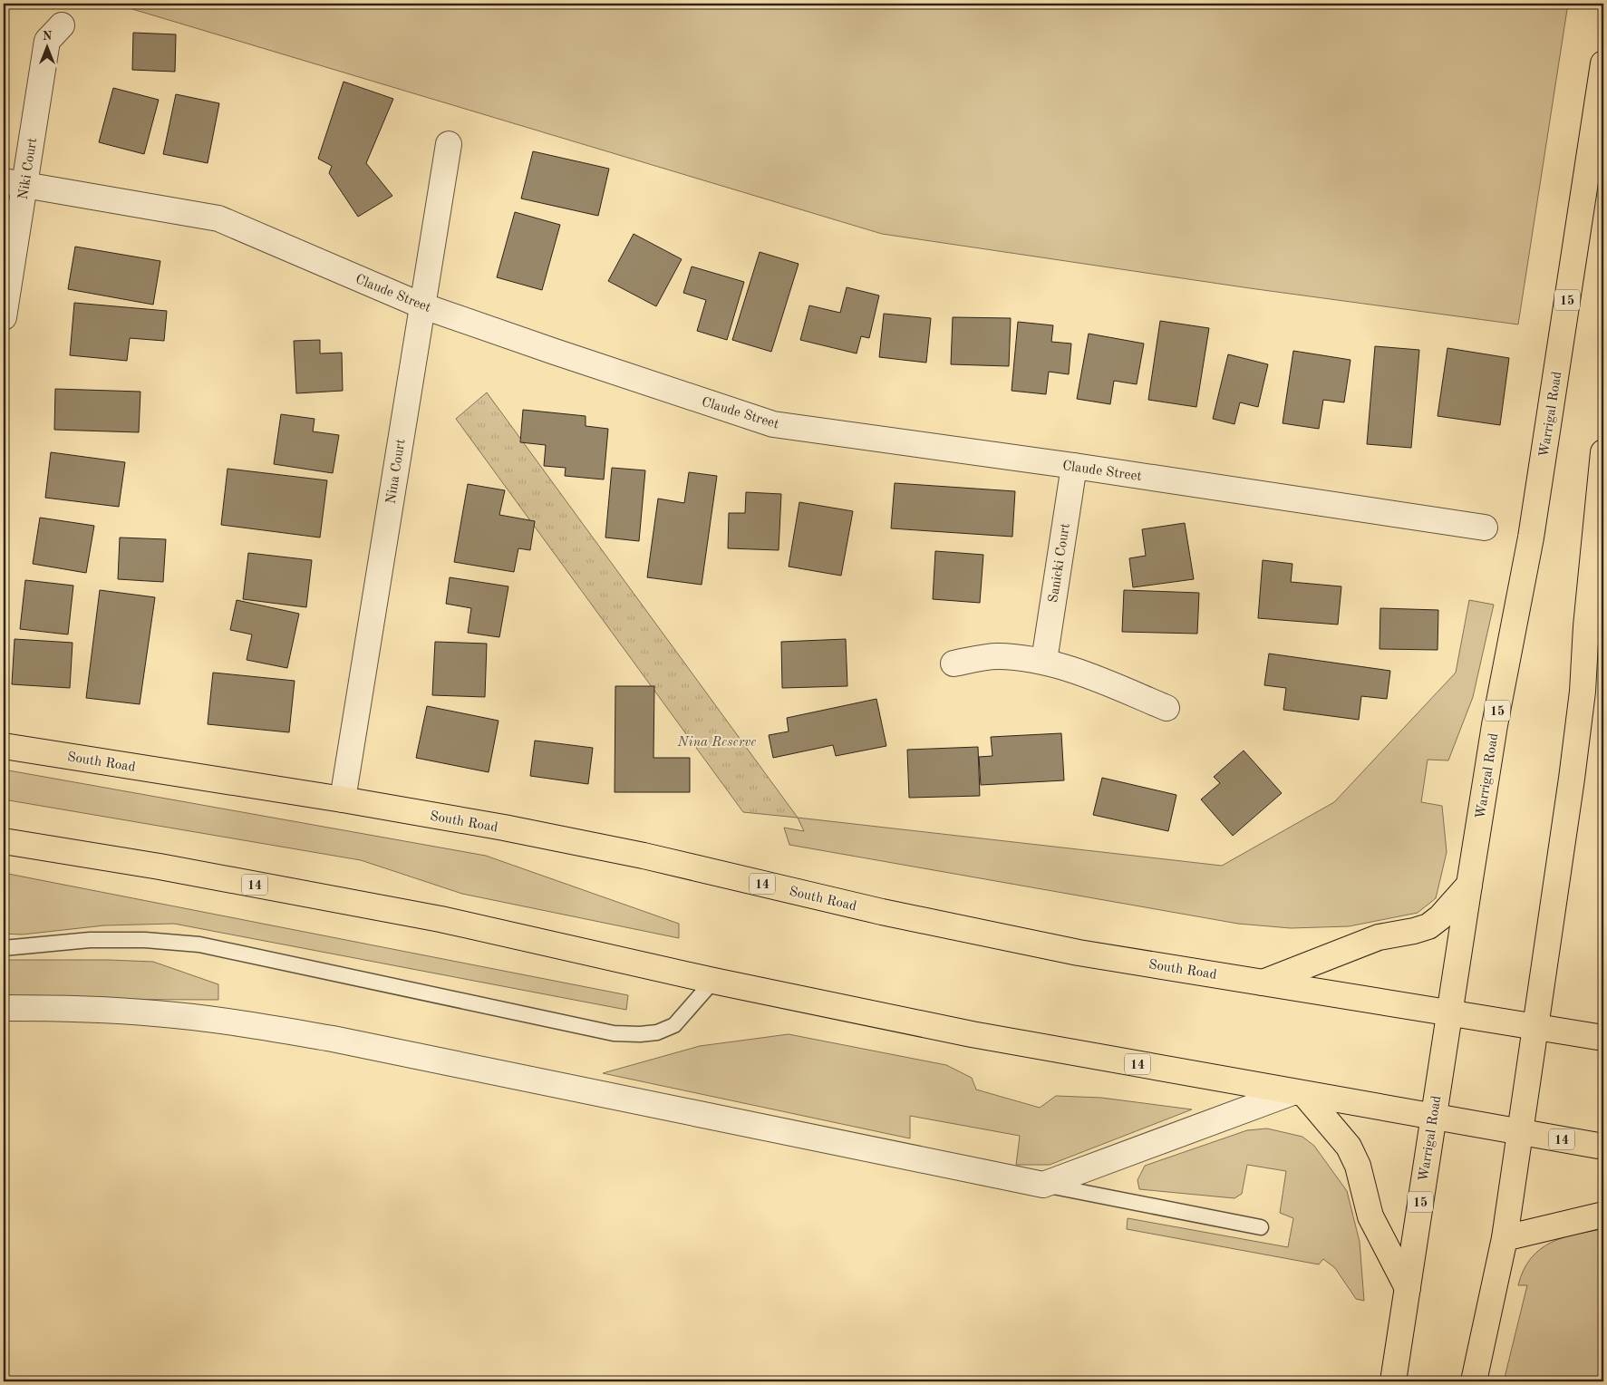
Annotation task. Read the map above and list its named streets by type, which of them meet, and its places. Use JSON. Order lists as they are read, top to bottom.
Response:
{
  "streets": {
    "highway": [
      "15",
      "Warrigal Road",
      "South Road",
      "14"
    ],
    "street": [
      "Niki Court",
      "Claude Street",
      "Nina Court",
      "Sanicki Court"
    ]
  },
  "crossings": [
    ["Niki Court", "Claude Street"],
    ["Claude Street", "Nina Court"],
    ["Claude Street", "Sanicki Court"],
    ["Warrigal Road", "South Road"],
    ["Warrigal Road", "14"],
    ["Nina Court", "South Road"],
    ["South Road", "14"]
  ],
  "parks": ["Nina Reserve"],
  "north": "top"
}
